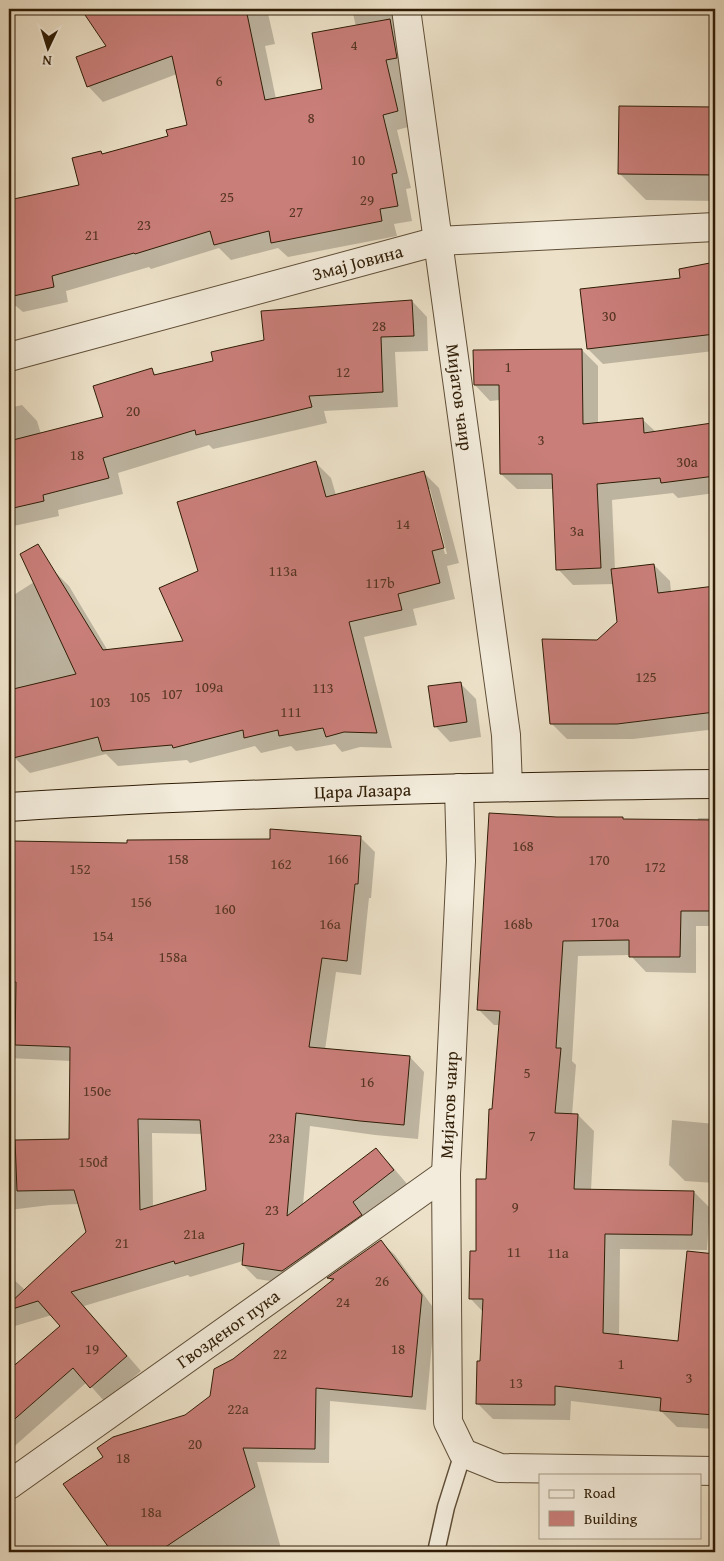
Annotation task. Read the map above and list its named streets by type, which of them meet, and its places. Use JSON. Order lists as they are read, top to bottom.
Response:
{
  "streets": {
    "street": [
      "Змај Јовина",
      "Мијатов чаир",
      "Цара Лазара",
      "Гвозденог пука"
    ]
  },
  "crossings": [
    ["Змај Јовина", "Мијатов чаир"],
    ["Мијатов чаир", "Цара Лазара"],
    ["Мијатов чаир", "Гвозденог пука"]
  ],
  "house_numbers": [
    "4",
    "6",
    "8",
    "10",
    "25",
    "29",
    "27",
    "23",
    "21",
    "30",
    "28",
    "1",
    "12",
    "20",
    "3",
    "18",
    "30a",
    "14",
    "3a",
    "113a",
    "117b",
    "125",
    "109a",
    "113",
    "107",
    "105",
    "103",
    "111",
    "168",
    "158",
    "166",
    "170",
    "162",
    "172",
    "152",
    "156",
    "160",
    "170a",
    "16a",
    "168b",
    "154",
    "158a",
    "5",
    "16",
    "150e",
    "7",
    "23a",
    "150đ",
    "9",
    "23",
    "21a",
    "21",
    "11",
    "11a",
    "26",
    "24",
    "19",
    "18",
    "22",
    "1",
    "3",
    "13",
    "22a",
    "20",
    "18",
    "18a"
  ],
  "legend": ["Road", "Building"],
  "north": "bottom"
}
